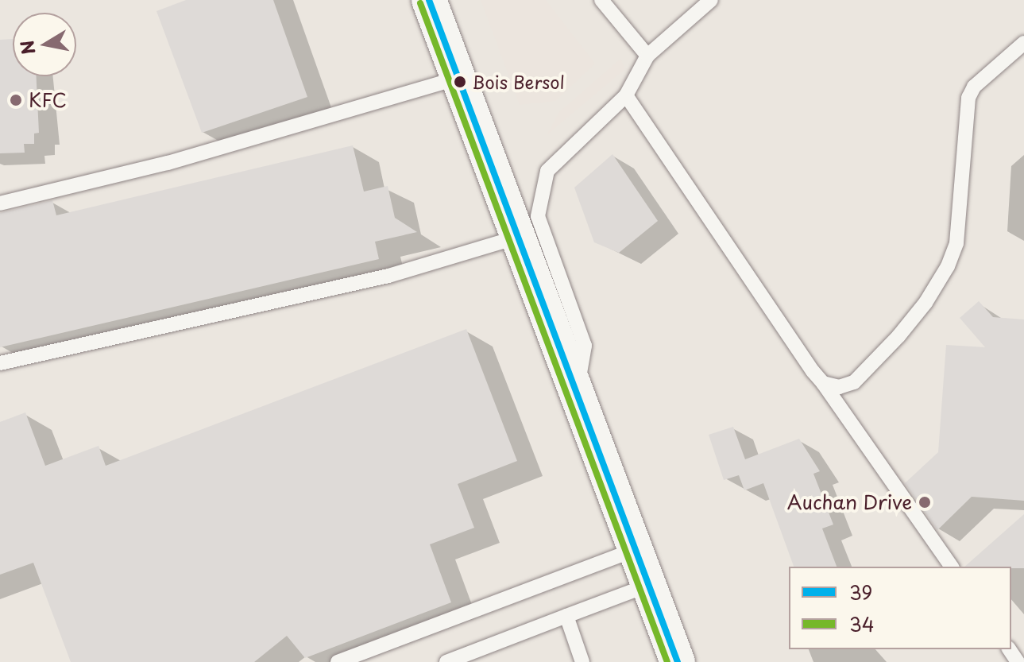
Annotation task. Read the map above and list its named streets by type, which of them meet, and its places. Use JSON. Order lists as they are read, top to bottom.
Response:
{
  "places": ["Bois Bersol", "KFC", "Auchan Drive"],
  "lines": ["transit line 39", "transit line 34"],
  "legend": ["39", "34"],
  "north": "left"
}
